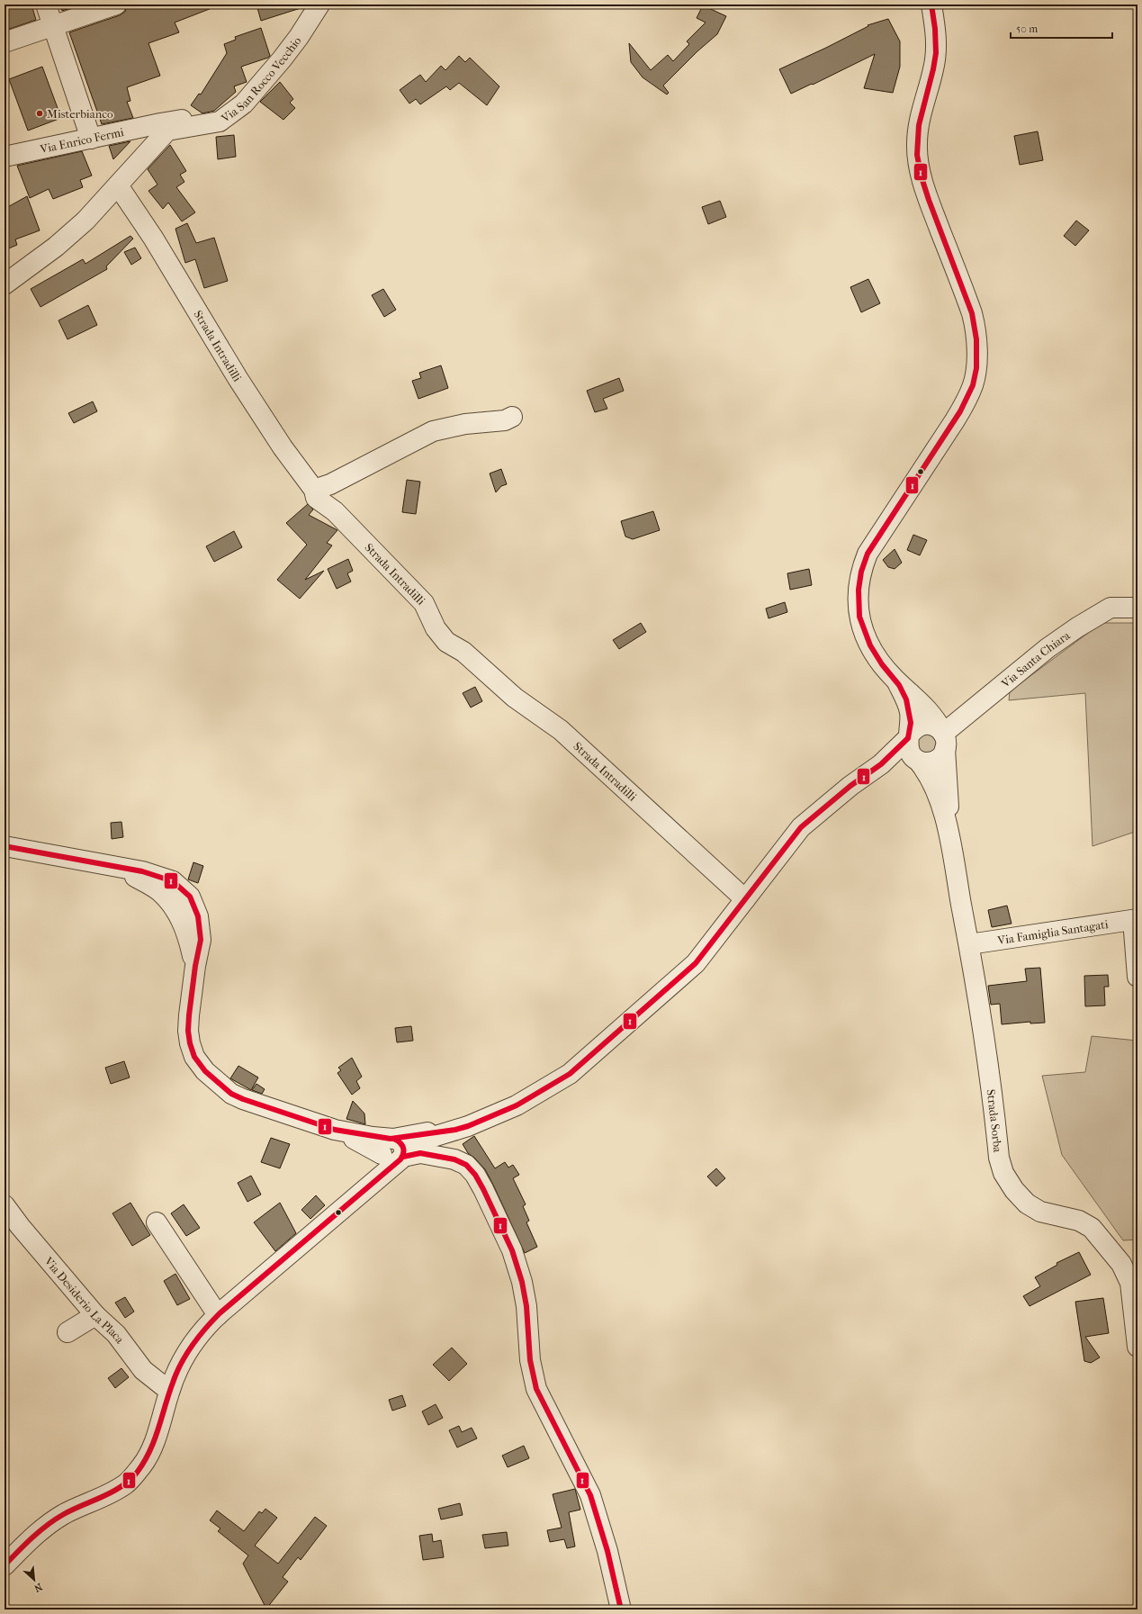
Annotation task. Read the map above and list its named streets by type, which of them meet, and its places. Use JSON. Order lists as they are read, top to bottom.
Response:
{
  "streets": {
    "street": [
      "Via San Rocco Vecchio",
      "Via Enrico Fermi",
      "Strada Intradilli",
      "Via Santa Chiara",
      "Via Famiglia Santagati",
      "Strada Sorba",
      "Via Desiderio La Placa"
    ]
  },
  "crossings": [
    ["Via San Rocco Vecchio", "Via Enrico Fermi"],
    ["Via Famiglia Santagati", "Strada Sorba"]
  ],
  "places": ["Misterbianco"],
  "lines": ["transit line 1"],
  "scale_bar": "50 m",
  "north": "bottom right"
}
